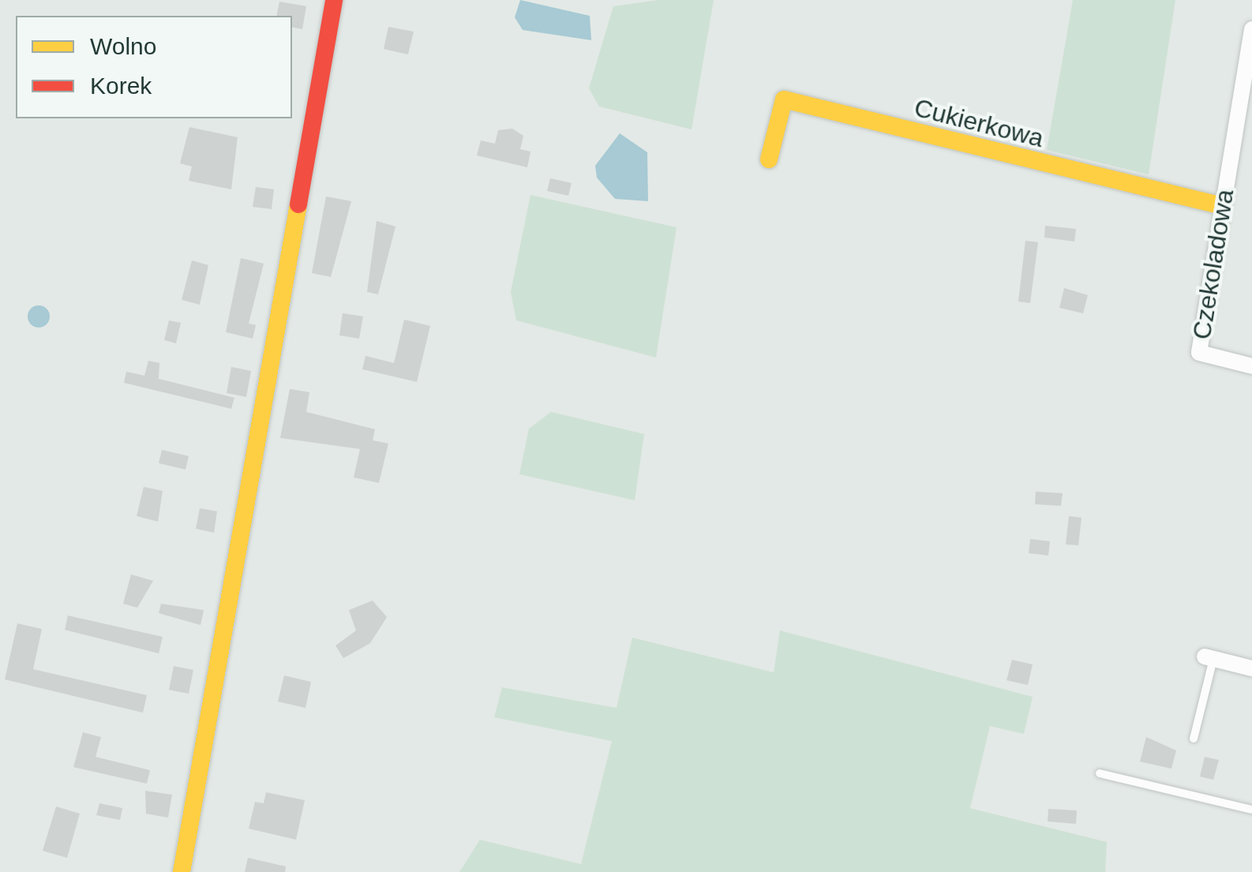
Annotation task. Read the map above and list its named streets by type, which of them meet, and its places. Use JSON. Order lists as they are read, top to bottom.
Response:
{
  "streets": {
    "street": ["Cukierkowa", "Czekoladowa"]
  },
  "crossings": [
    ["Cukierkowa", "Czekoladowa"]
  ],
  "legend": ["Wolno", "Korek"]
}
